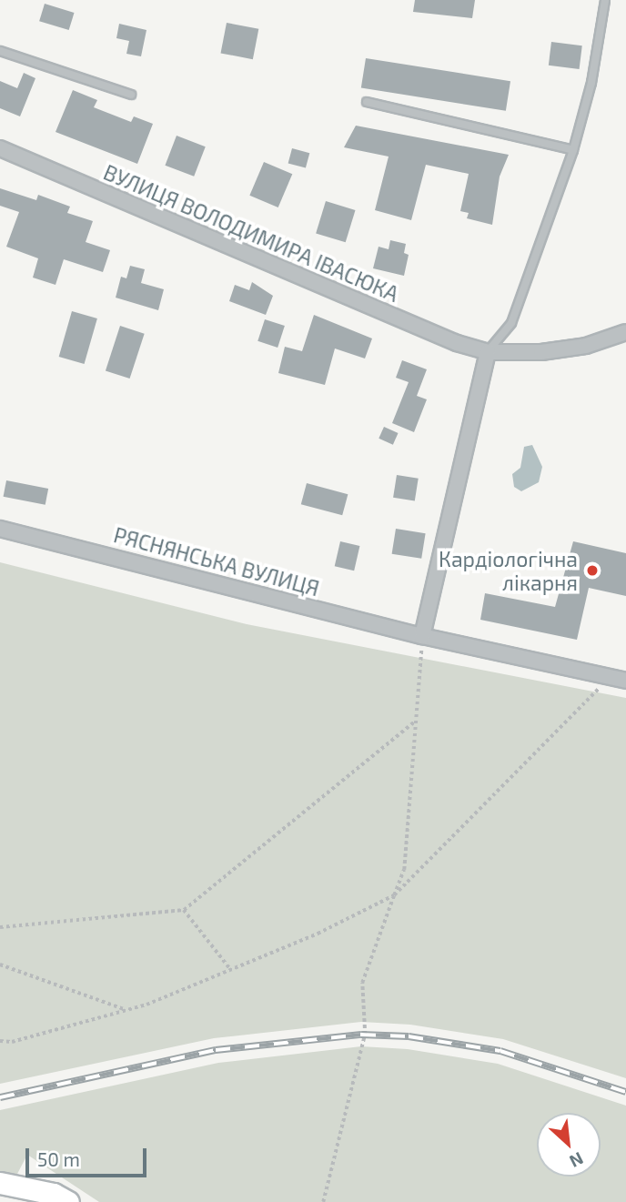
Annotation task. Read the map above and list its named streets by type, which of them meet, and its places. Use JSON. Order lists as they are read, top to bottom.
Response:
{
  "streets": {
    "street": ["ВУЛИЦЯ ВОЛОДИМИРА ІВАСЮКА", "РЯСНЯНСЬКА ВУЛИЦЯ"]
  },
  "places": ["Кардіологічна лікарня"],
  "scale_bar": "50 m",
  "north": "bottom right"
}
